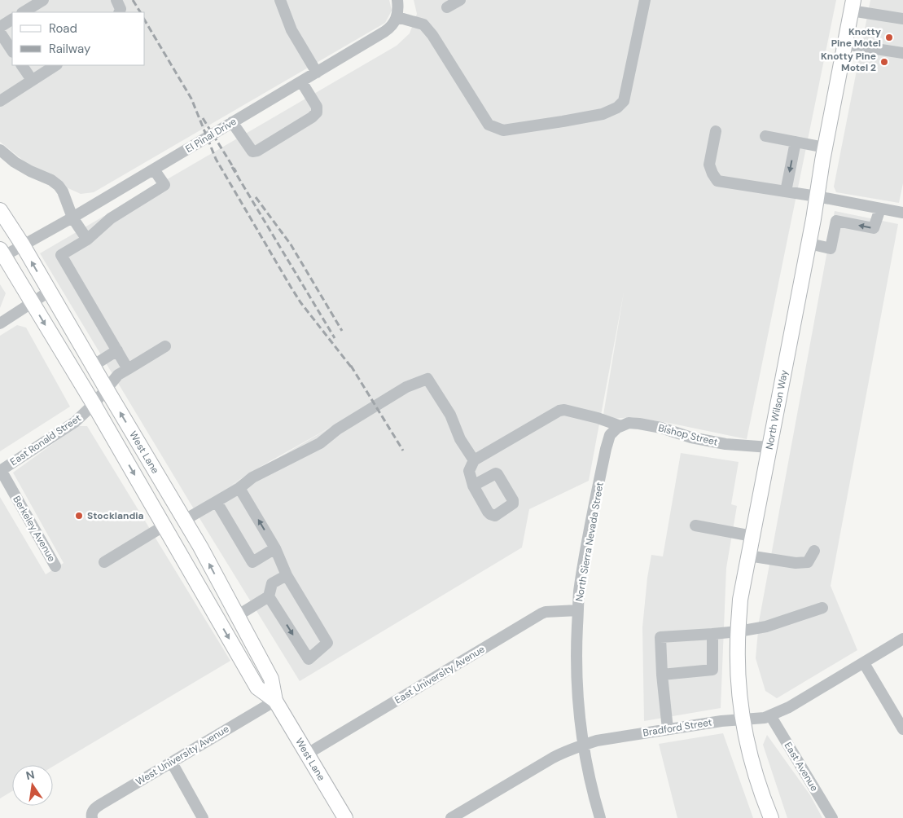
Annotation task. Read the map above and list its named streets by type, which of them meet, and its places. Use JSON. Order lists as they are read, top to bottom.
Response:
{
  "streets": {
    "main road": ["North Wilson Way", "West Lane"],
    "street": [
      "El Pinal Drive",
      "Bishop Street",
      "East Ronald Street",
      "Berkeley Avenue",
      "North Sierra Nevada Street",
      "East University Avenue",
      "Bradford Street",
      "West University Avenue",
      "East Avenue"
    ]
  },
  "crossings": [
    ["El Pinal Drive", "West Lane"],
    ["North Wilson Way", "Bishop Street"],
    ["North Wilson Way", "Bradford Street"],
    ["Bishop Street", "North Sierra Nevada Street"],
    ["East Ronald Street", "West Lane"],
    ["East Ronald Street", "Berkeley Avenue"],
    ["West Lane", "East University Avenue"],
    ["West Lane", "West University Avenue"],
    ["North Sierra Nevada Street", "East University Avenue"],
    ["North Sierra Nevada Street", "Bradford Street"],
    ["Bradford Street", "East Avenue"]
  ],
  "places": ["Knotty Pine Motel", "Knotty Pine Motel 2", "Stocklandia"],
  "legend": ["Road", "Railway"],
  "north": "top"
}
